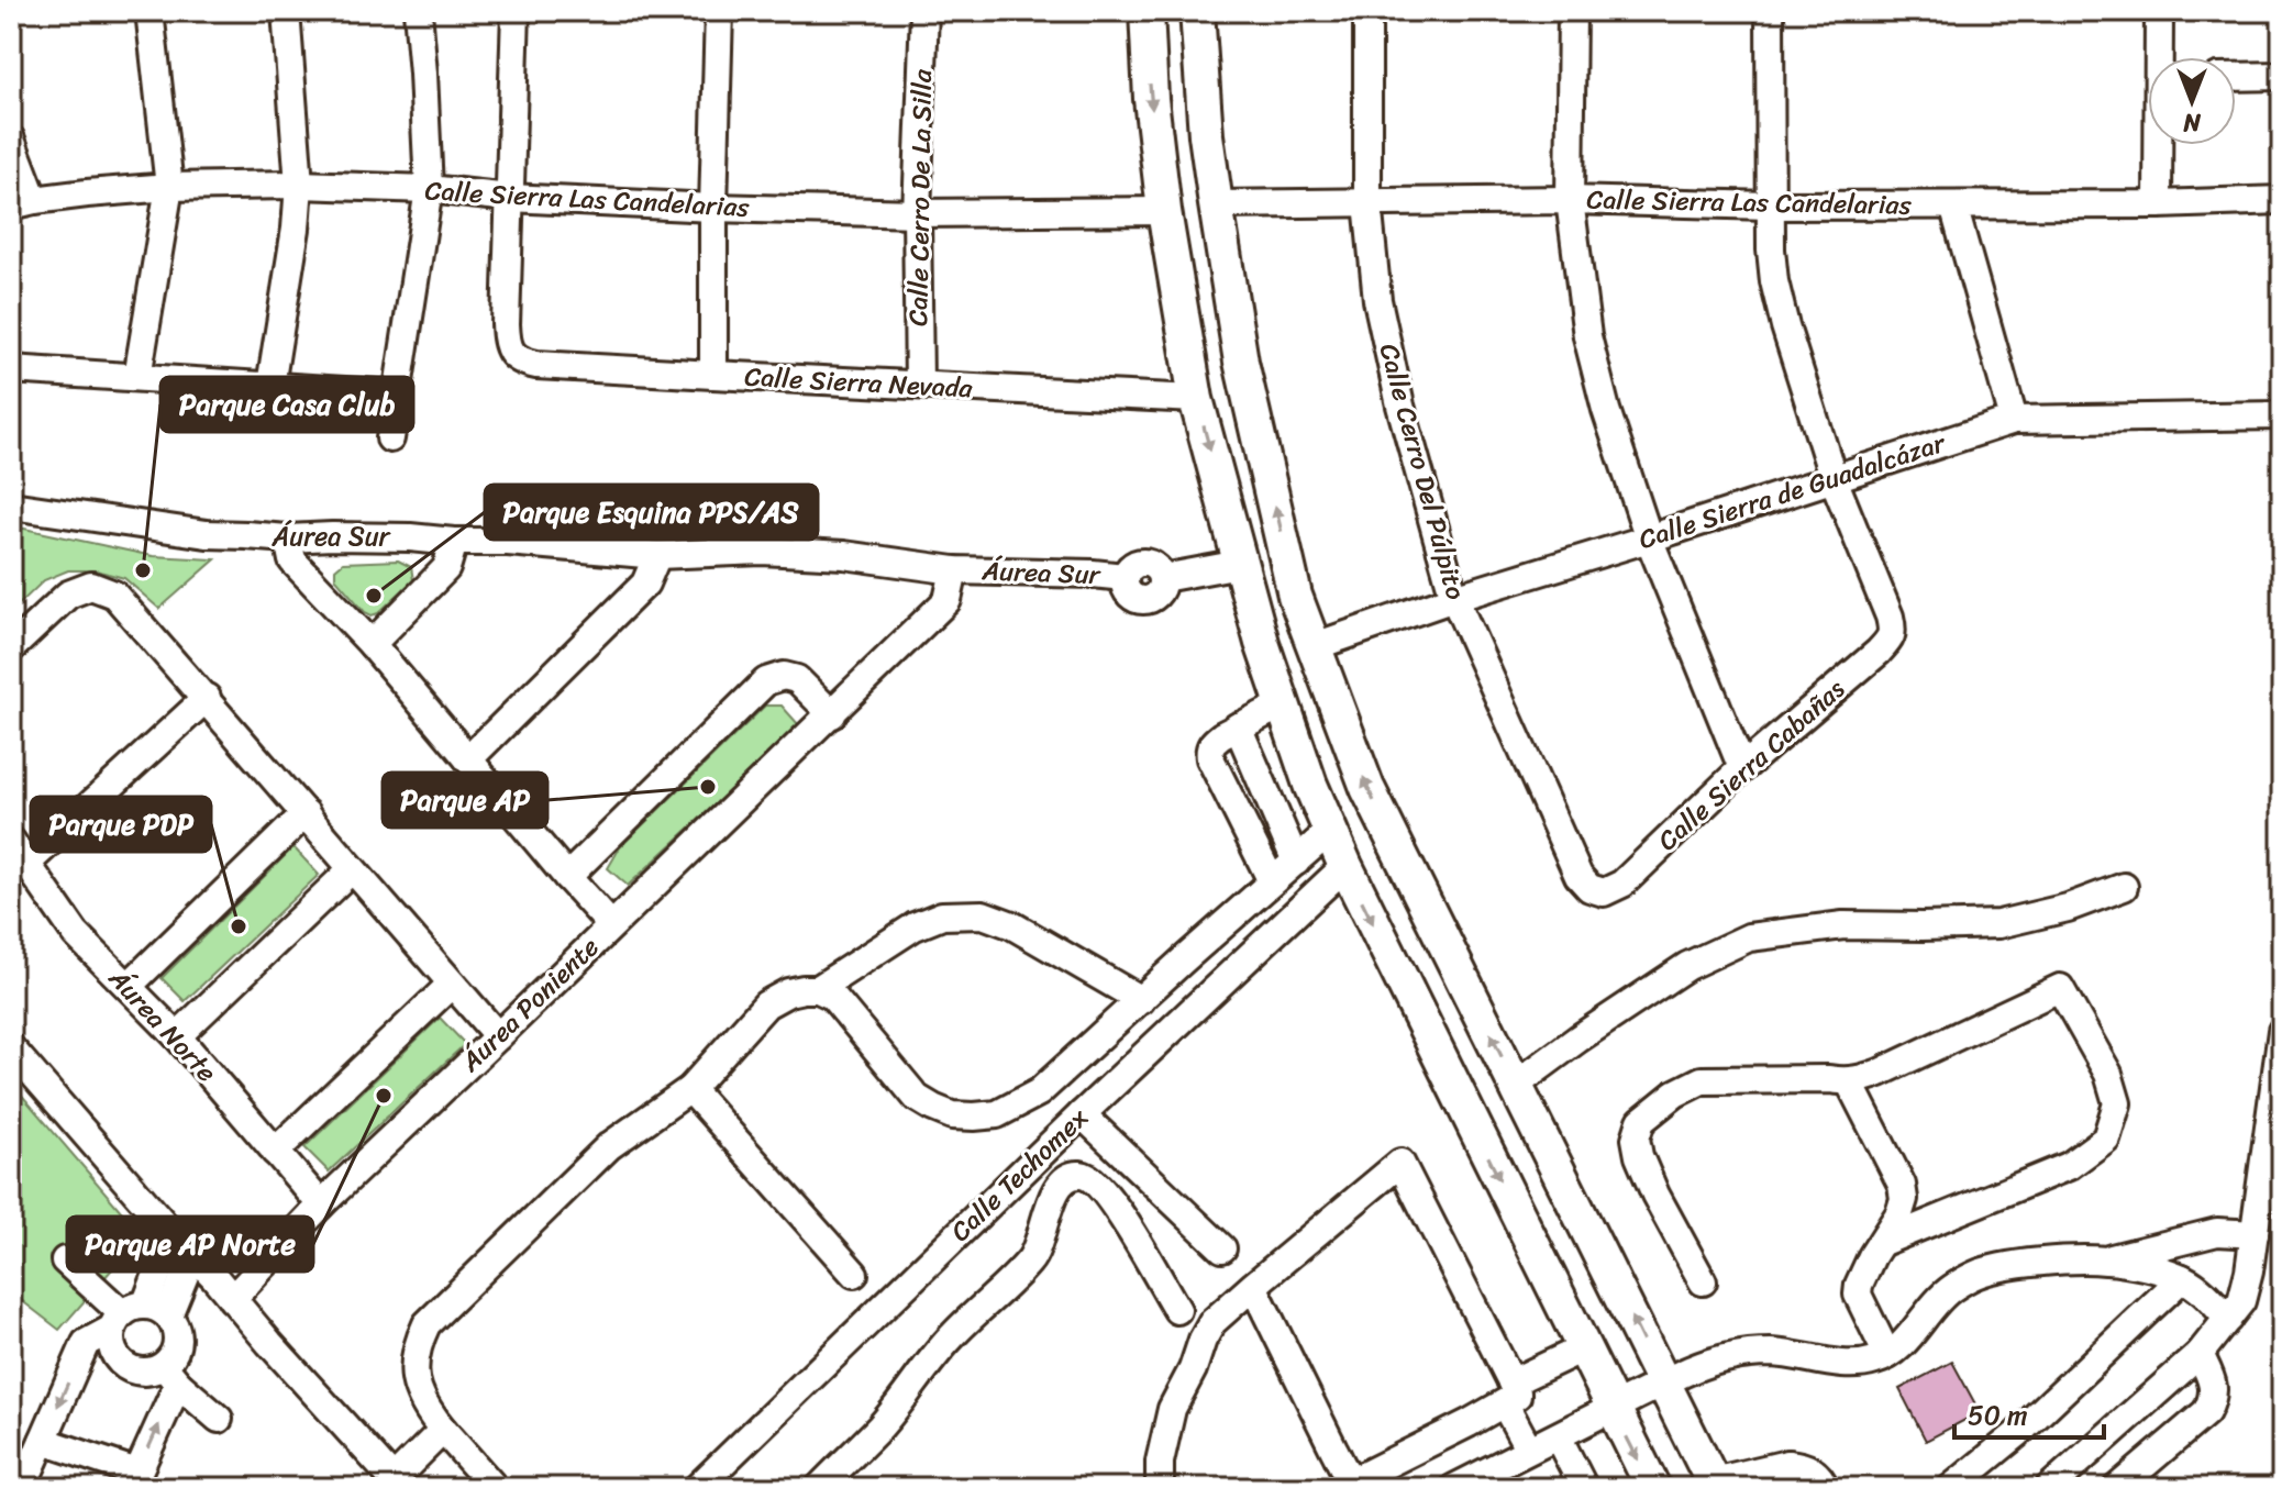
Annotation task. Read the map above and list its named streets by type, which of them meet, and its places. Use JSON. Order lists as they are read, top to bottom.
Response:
{
  "streets": {
    "street": [
      "Calle Cerro De La Silla",
      "Calle Sierra Las Candelarias",
      "Calle Sierra Nevada",
      "Calle Cerro Del Púlpito",
      "Calle Sierra de Guadalcázar",
      "Áurea Sur",
      "Calle Sierra Cabañas",
      "Áurea Poniente",
      "Áurea Norte",
      "Calle Techomex"
    ]
  },
  "crossings": [
    ["Calle Cerro De La Silla", "Calle Sierra Las Candelarias"],
    ["Calle Cerro De La Silla", "Calle Sierra Nevada"],
    ["Calle Sierra Las Candelarias", "Calle Sierra Nevada"],
    ["Calle Sierra Las Candelarias", "Calle Cerro Del Púlpito"],
    ["Calle Cerro Del Púlpito", "Calle Sierra de Guadalcázar"],
    ["Calle Cerro Del Púlpito", "Calle Sierra Cabañas"],
    ["Calle Sierra de Guadalcázar", "Calle Sierra Cabañas"],
    ["Áurea Sur", "Áurea Poniente"],
    ["Áurea Poniente", "Áurea Norte"]
  ],
  "places": [
    "Parque Casa Club",
    "Parque Esquina PPS/AS",
    "Parque AP",
    "Parque PDP",
    "Parque AP Norte"
  ],
  "scale_bar": "50 m",
  "north": "bottom"
}
